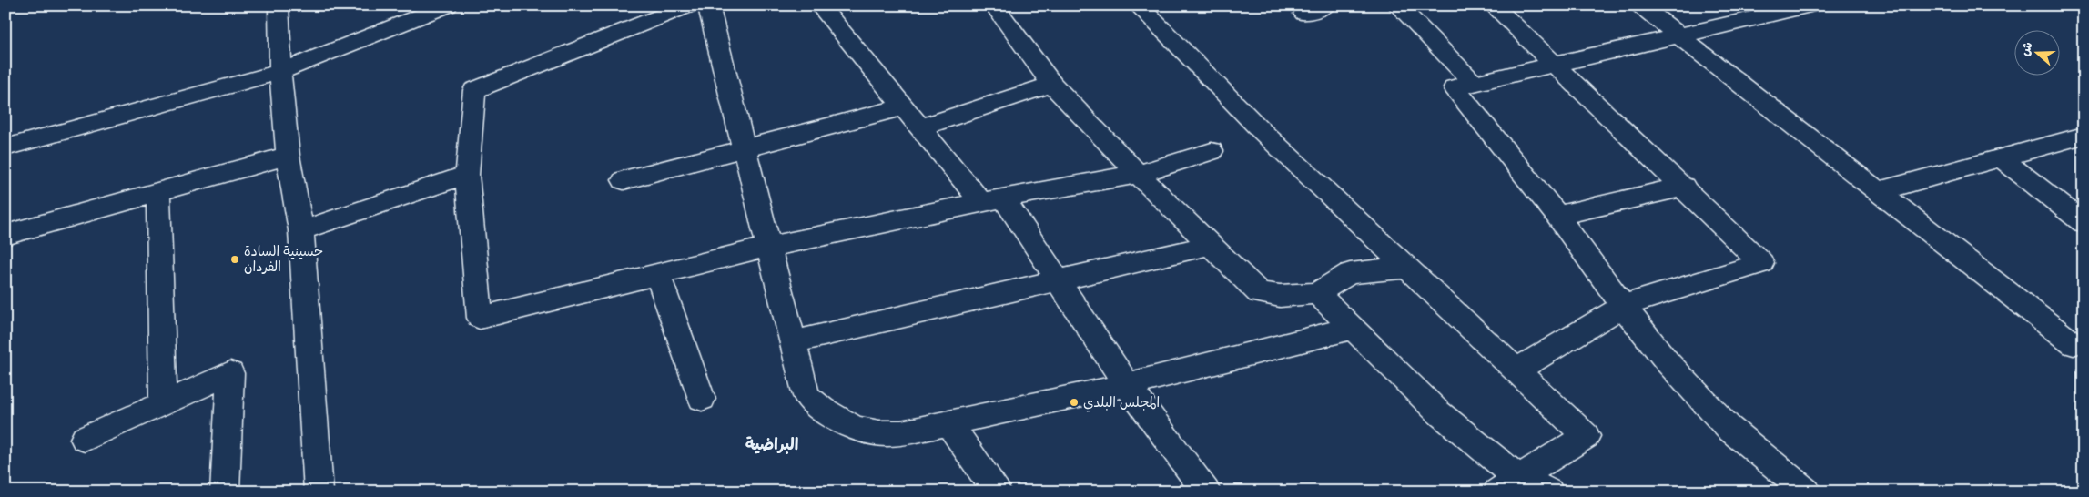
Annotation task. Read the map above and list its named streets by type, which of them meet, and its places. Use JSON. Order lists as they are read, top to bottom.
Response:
{
  "districts": ["البراضية"],
  "places": ["حسينية السادة الفردان", "المجلس البلدي"],
  "north": "left"
}
